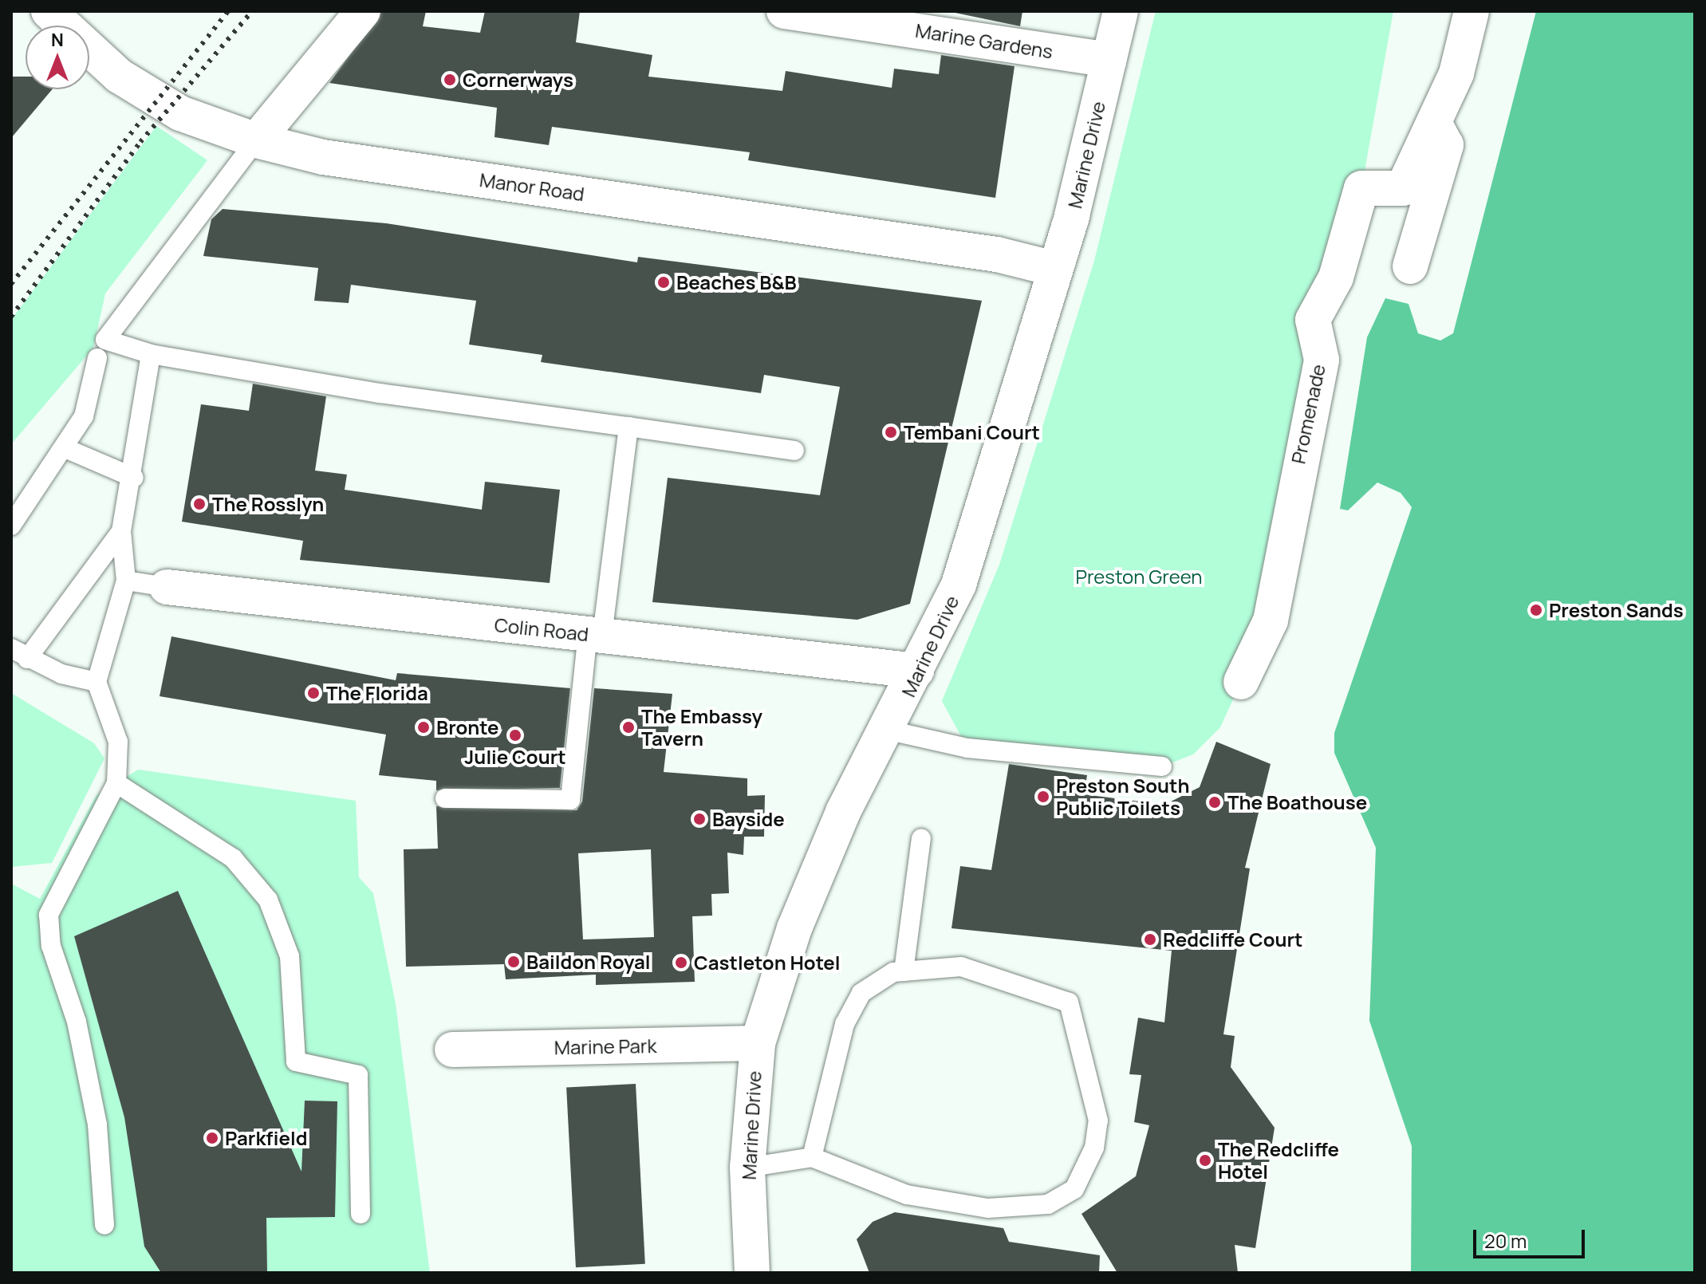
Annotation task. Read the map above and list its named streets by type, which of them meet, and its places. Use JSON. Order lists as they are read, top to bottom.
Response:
{
  "streets": {
    "street": [
      "Marine Gardens",
      "Marine Drive",
      "Manor Road",
      "Promenade",
      "Colin Road",
      "Marine Park"
    ]
  },
  "crossings": [
    ["Marine Gardens", "Marine Drive"],
    ["Marine Drive", "Manor Road"],
    ["Marine Drive", "Colin Road"],
    ["Marine Drive", "Marine Park"]
  ],
  "parks": ["Preston Green"],
  "places": [
    "Cornerways",
    "Beaches B&B",
    "Tembani Court",
    "The Rosslyn",
    "Preston Sands",
    "The Florida",
    "Bronte",
    "The Embassy Tavern",
    "Julie Court",
    "Preston South Public Toilets",
    "The Boathouse",
    "Bayside",
    "Redcliffe Court",
    "Baildon Royal",
    "Castleton Hotel",
    "Parkfield",
    "The Redcliffe Hotel"
  ],
  "scale_bar": "20 m",
  "north": "top"
}
